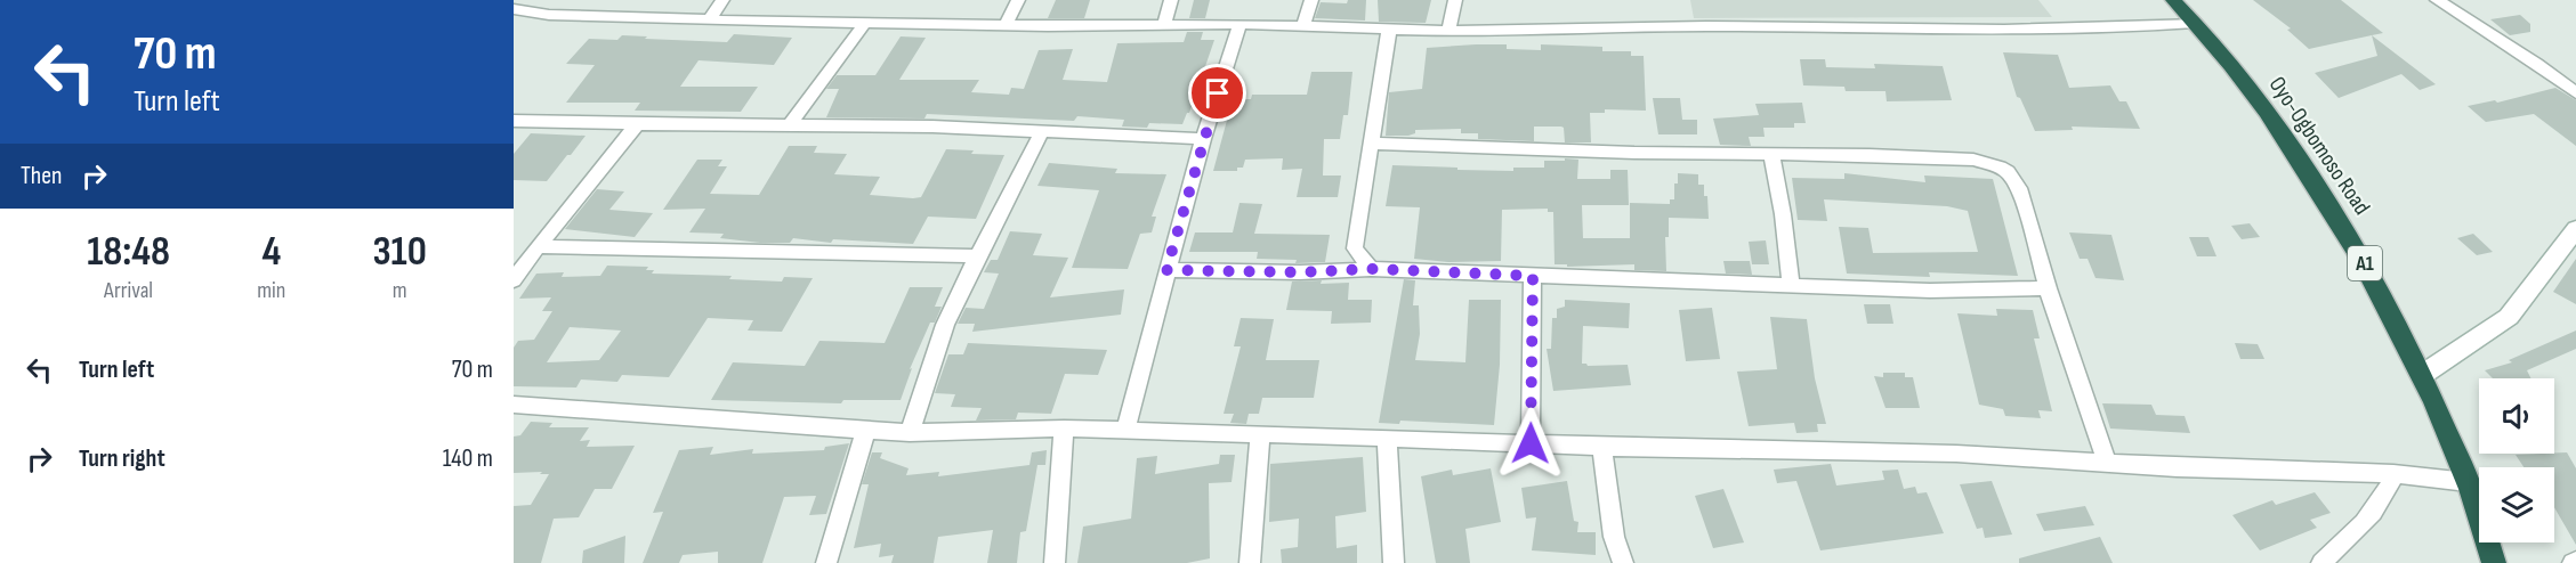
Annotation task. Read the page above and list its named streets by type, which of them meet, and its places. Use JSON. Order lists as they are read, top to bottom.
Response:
{
  "streets": {
    "highway": ["Oyo-Ogbomoso Road", "A1"]
  },
  "page": {
    "turn": ["70 m", "Turn left"],
    "then": "Then",
    "eta": [
      "18:48",
      "Arrival",
      "4",
      "min",
      "310",
      "m"
    ],
    "list": [
      {
        "name": "Turn left",
        "value": "70 m"
      },
      {
        "name": "Turn right",
        "value": "140 m"
      }
    ]
  }
}
